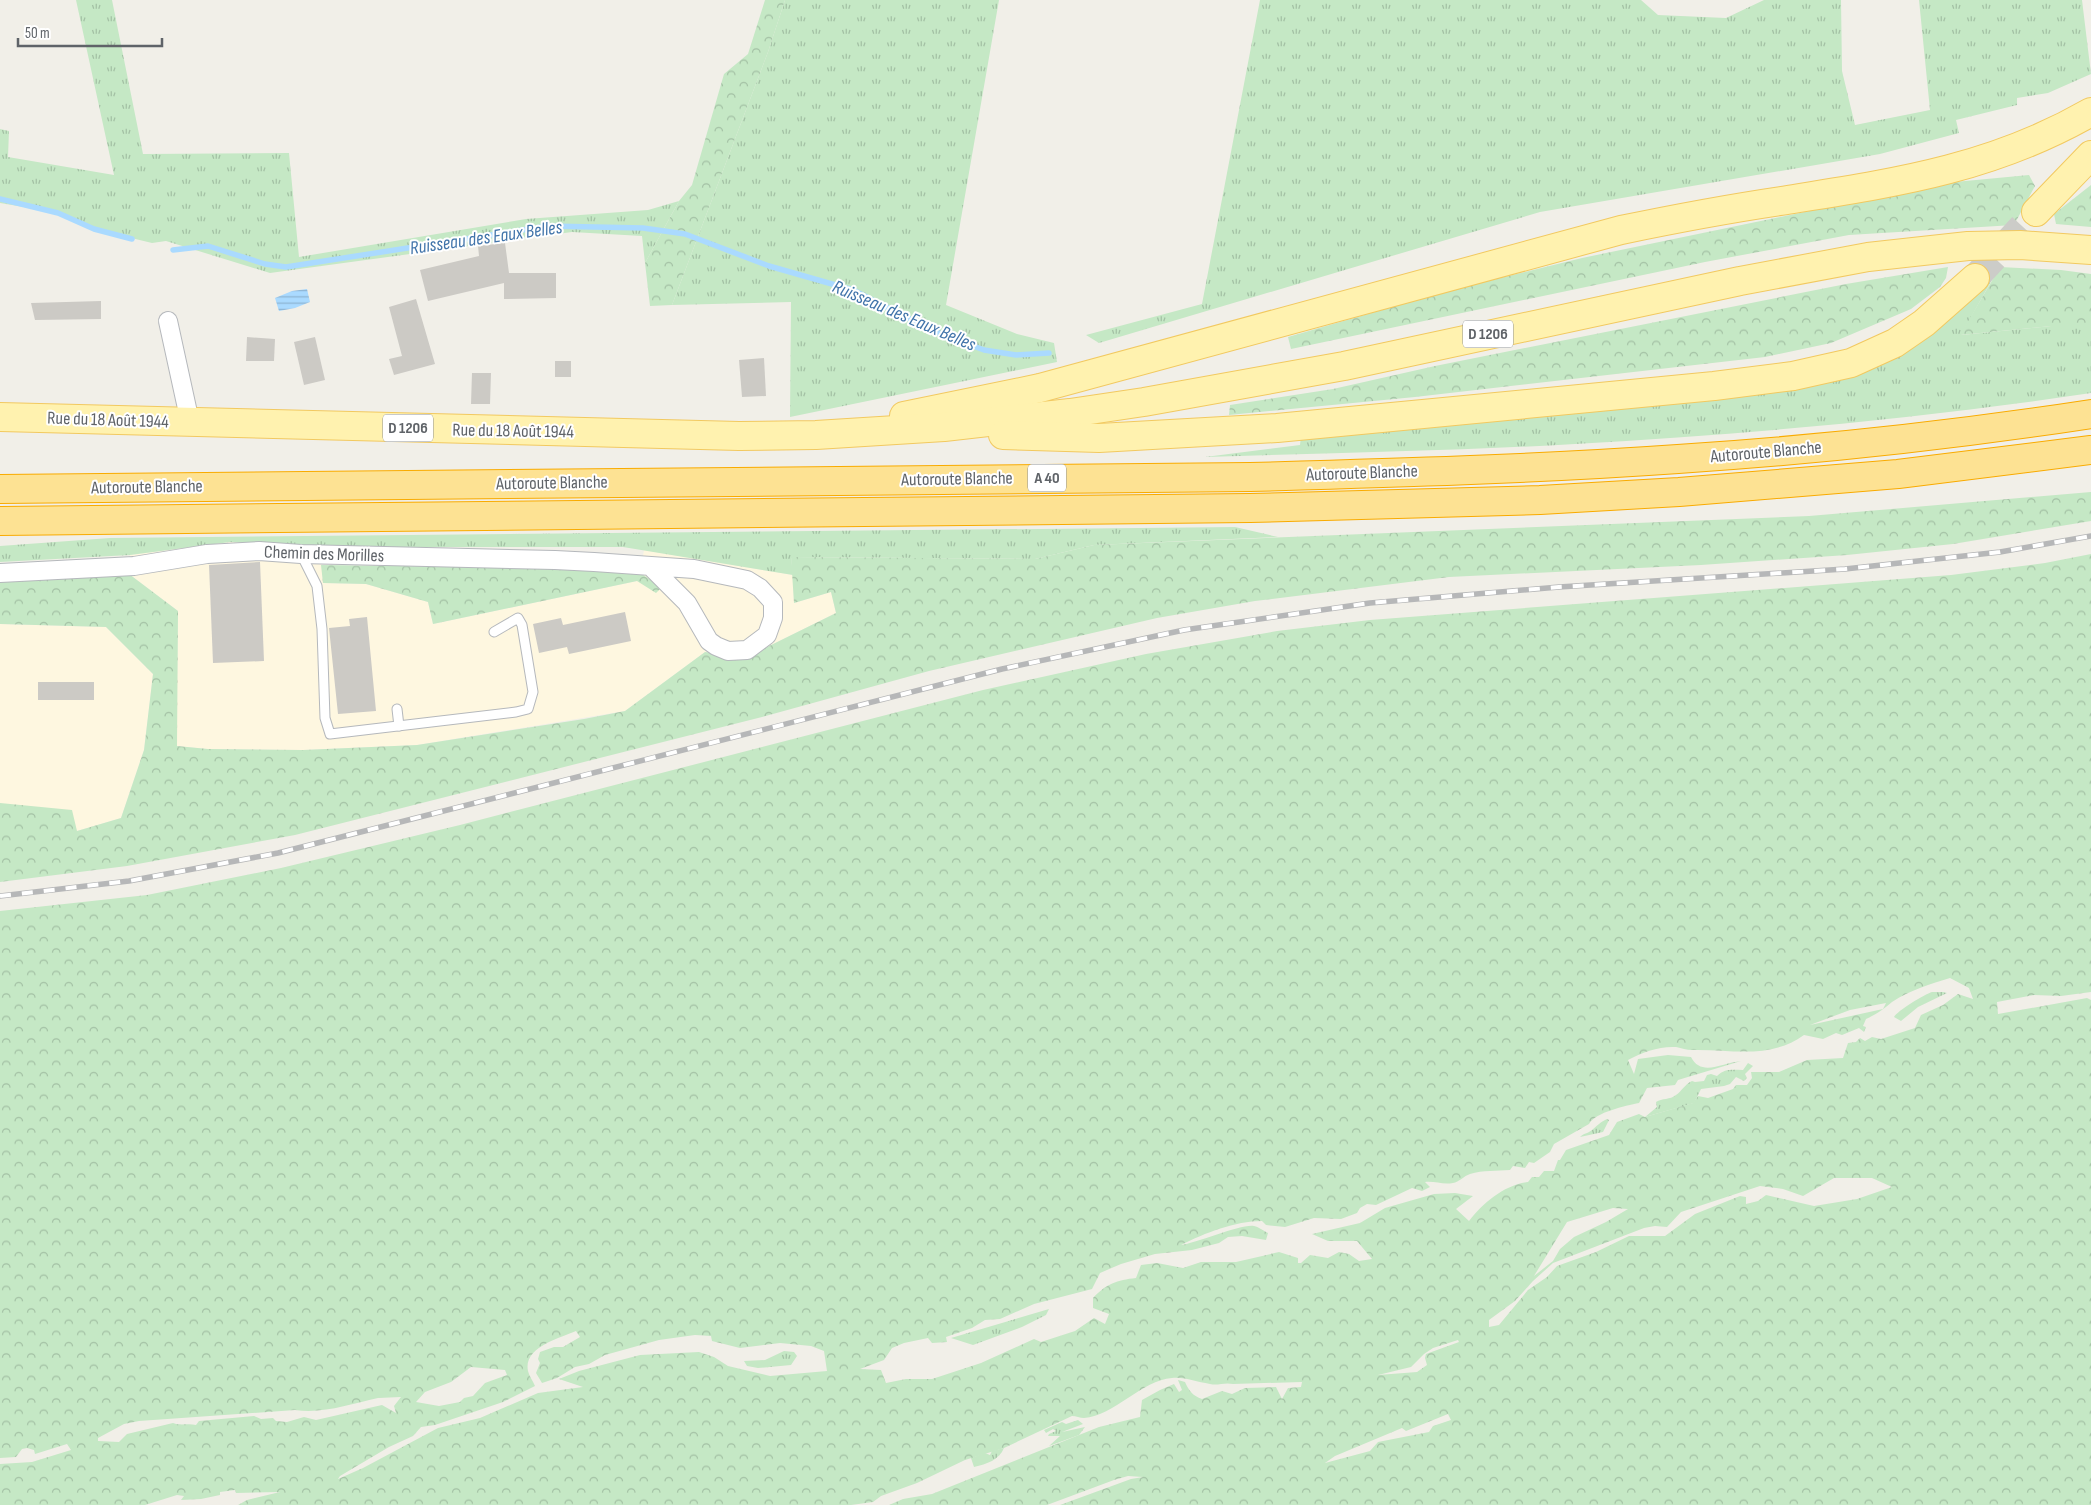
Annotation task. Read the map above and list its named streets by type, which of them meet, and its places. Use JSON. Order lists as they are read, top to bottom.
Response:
{
  "streets": {
    "highway": ["Autoroute Blanche", "A 40"],
    "main road": ["D 1206", "Rue du 18 Août 1944"],
    "street": ["Chemin des Morilles"]
  },
  "crossings": [
    ["D 1206", "Rue du 18 Août 1944"]
  ],
  "water": ["Ruisseau des Eaux Belles"],
  "scale_bar": "50 m"
}
